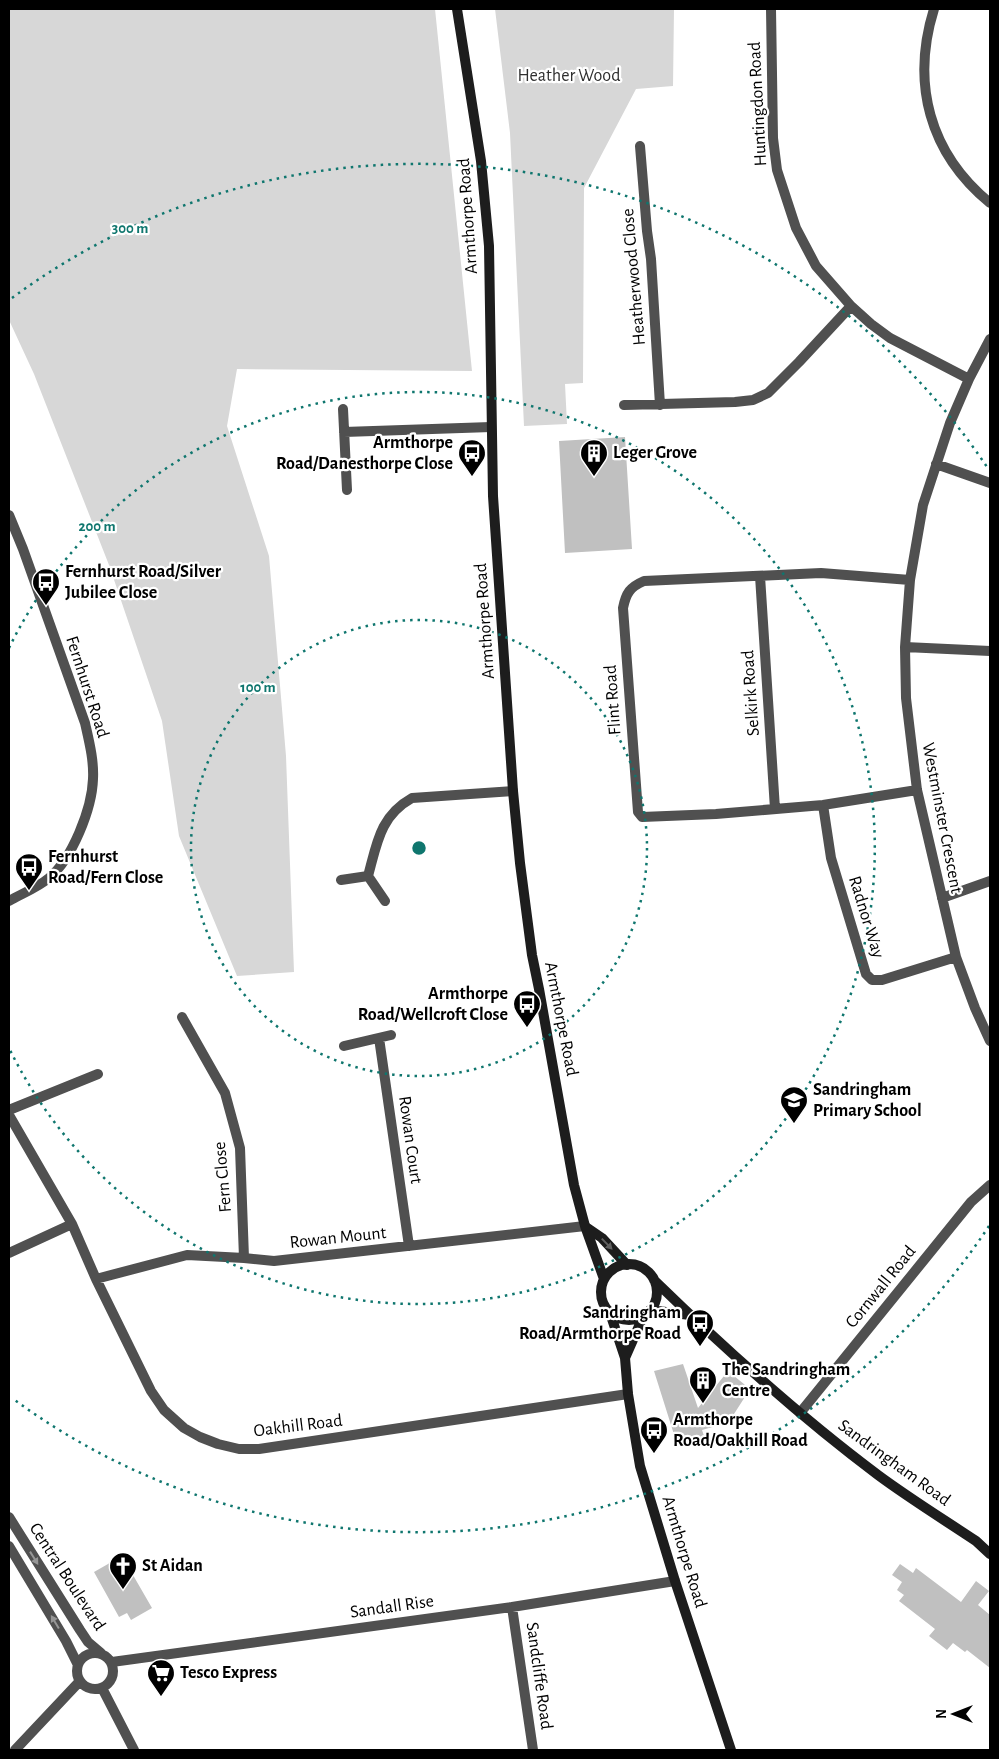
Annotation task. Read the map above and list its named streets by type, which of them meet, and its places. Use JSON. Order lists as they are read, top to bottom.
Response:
{
  "streets": {
    "street": [
      "Huntingdon Road",
      "Armthorpe Road",
      "Heatherwood Close",
      "Fernhurst Road",
      "Selkirk Road",
      "Flint Road",
      "Westminster Crescent",
      "Radnor Way",
      "Rowan Court",
      "Fern Close",
      "Rowan Mount",
      "Cornwall Road",
      "Oakhill Road",
      "Sandringham Road",
      "Central Boulevard",
      "Sandall Rise",
      "Sandcliffe Road"
    ]
  },
  "crossings": [
    ["Huntingdon Road", "Westminster Crescent"],
    ["Armthorpe Road", "Rowan Mount"],
    ["Armthorpe Road", "Oakhill Road"],
    ["Armthorpe Road", "Sandringham Road"],
    ["Armthorpe Road", "Sandall Rise"],
    ["Selkirk Road", "Flint Road"],
    ["Flint Road", "Westminster Crescent"],
    ["Flint Road", "Radnor Way"],
    ["Westminster Crescent", "Radnor Way"],
    ["Rowan Court", "Rowan Mount"],
    ["Fern Close", "Rowan Mount"],
    ["Rowan Mount", "Oakhill Road"],
    ["Cornwall Road", "Sandringham Road"],
    ["Central Boulevard", "Sandall Rise"],
    ["Sandall Rise", "Sandcliffe Road"]
  ],
  "parks": ["Heather Wood"],
  "places": {
    "bus stop": [
      "Armthorpe Road/Danesthorpe Close",
      "Fernhurst Road/Silver Jubilee Close",
      "Fernhurst Road/Fern Close",
      "Armthorpe Road/Wellcroft Close",
      "Sandringham Road/Armthorpe Road",
      "Armthorpe Road/Oakhill Road"
    ],
    "building": ["Leger Grove", "The Sandringham Centre"],
    "school or university": ["Sandringham Primary School"],
    "church": ["St Aidan"],
    "supermarket": ["Tesco Express"]
  },
  "north": "left",
  "rings": ["300 m", "200 m", "100 m"]
}
